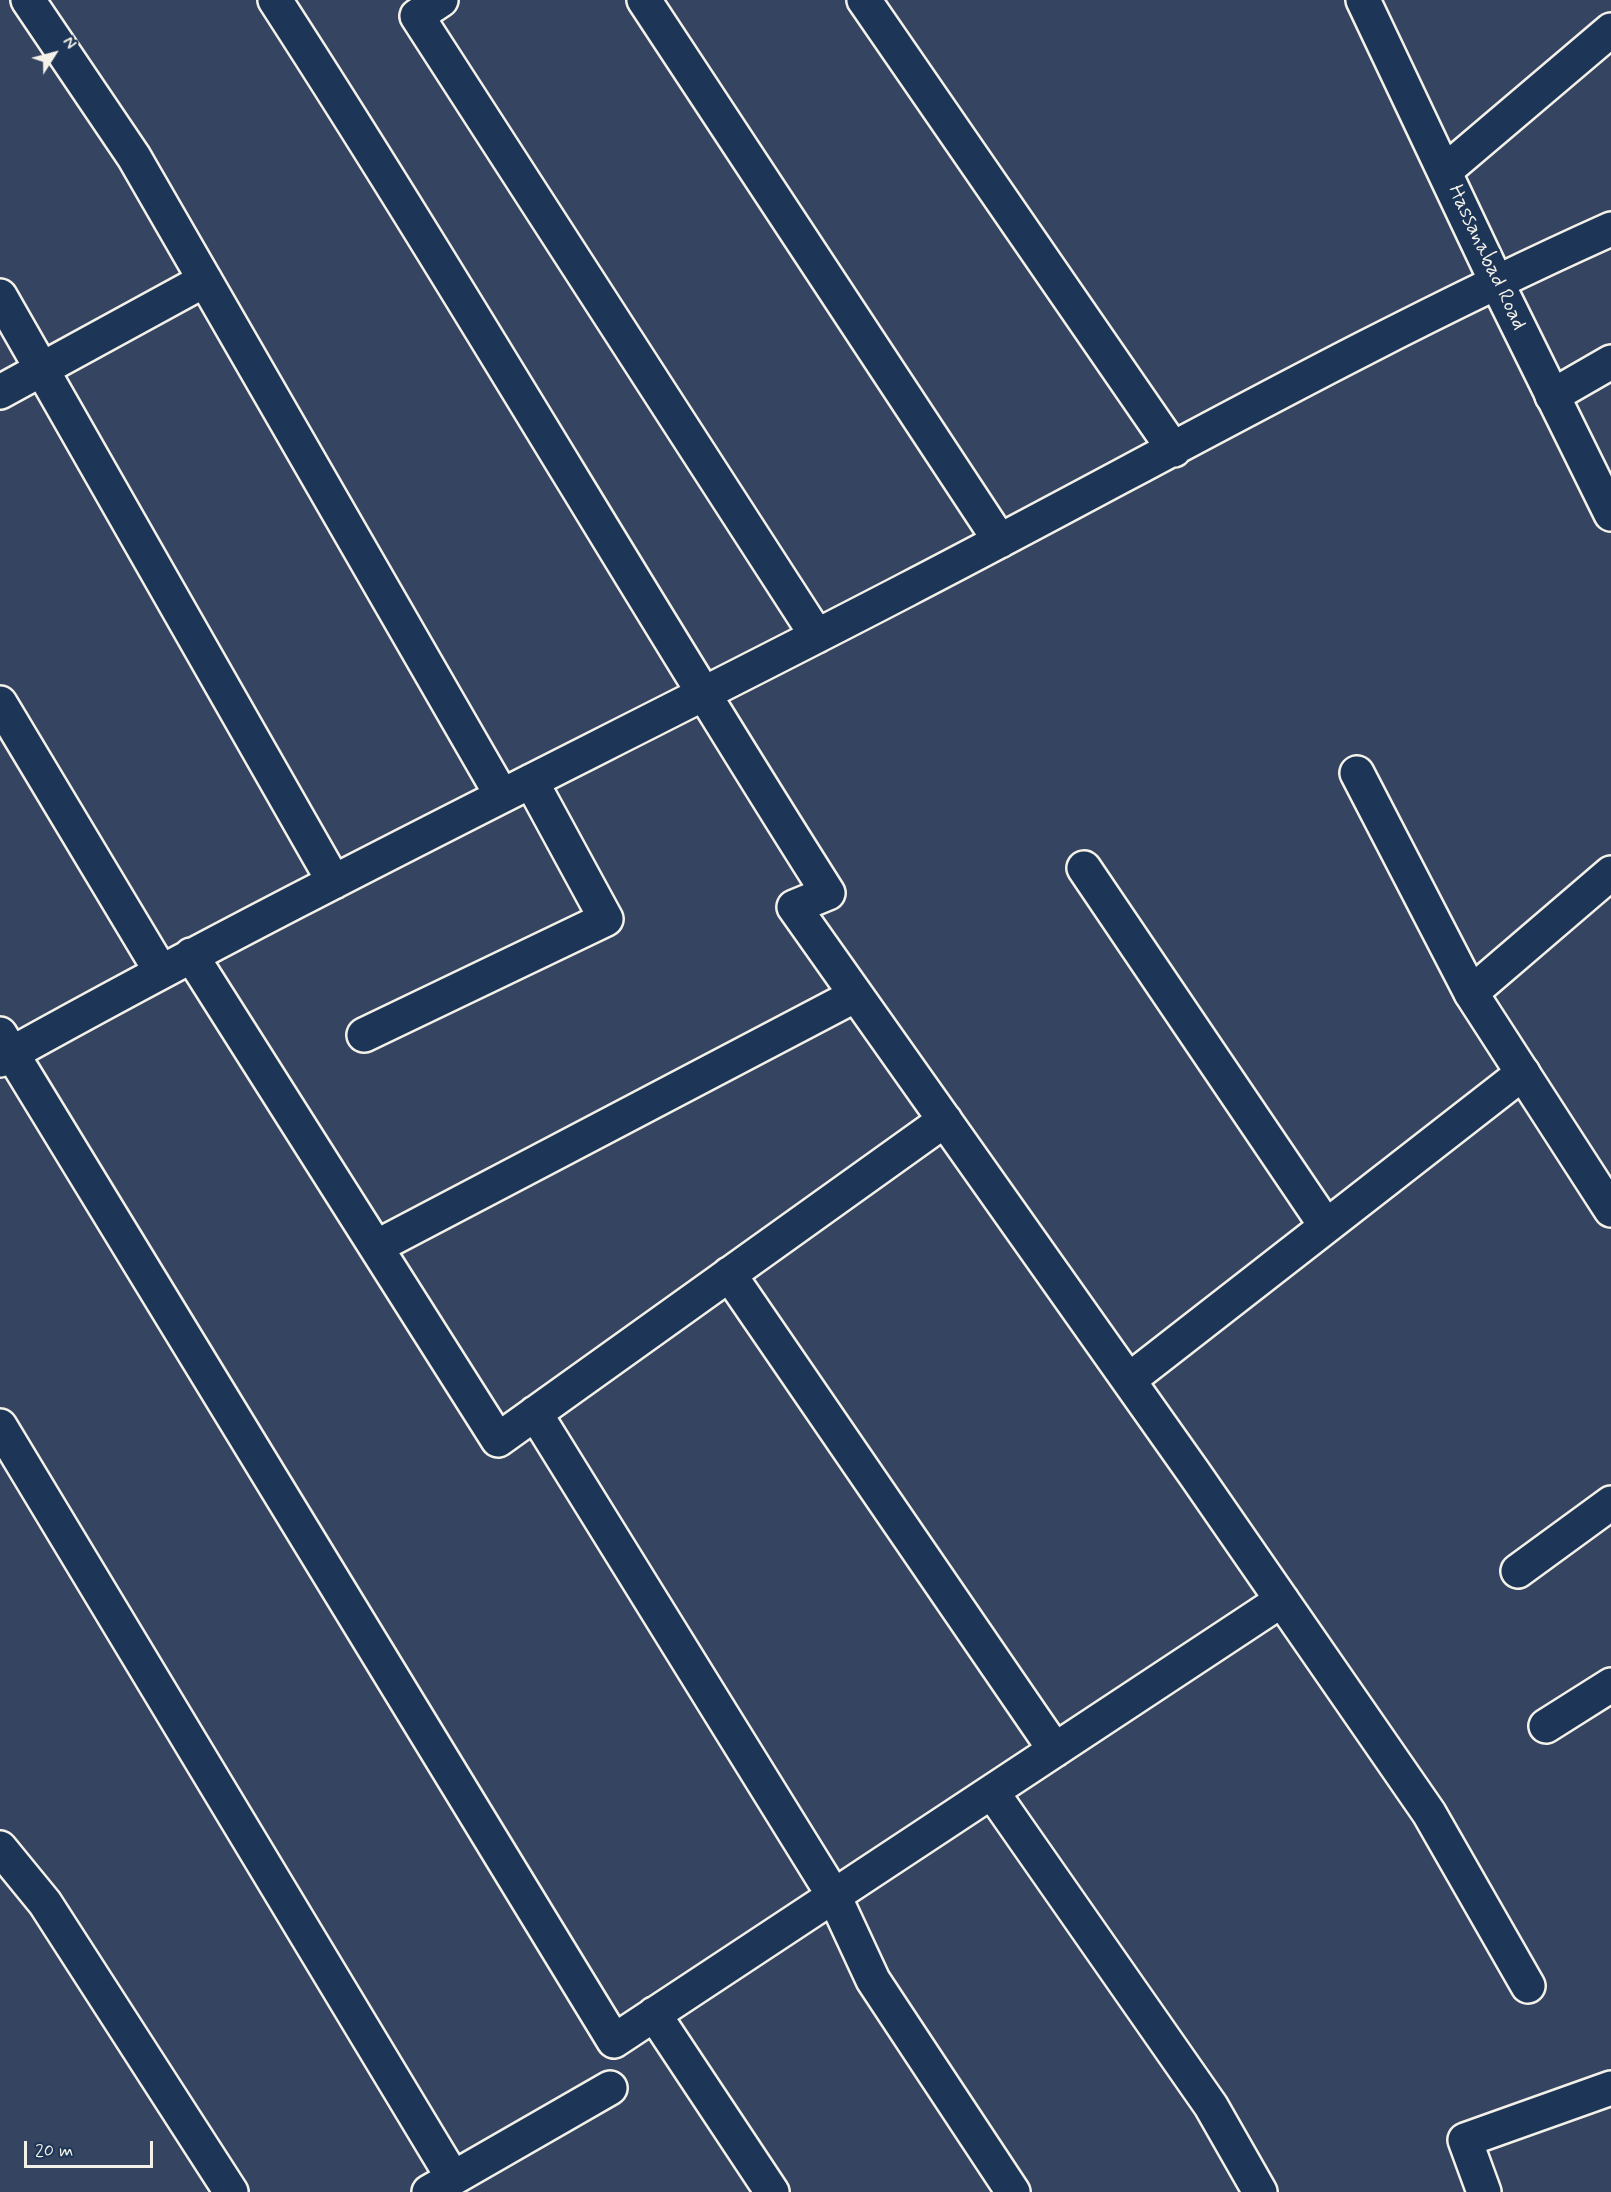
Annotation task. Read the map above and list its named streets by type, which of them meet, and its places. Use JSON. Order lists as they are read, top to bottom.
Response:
{
  "streets": {
    "street": ["Hassanabad Road"]
  },
  "scale_bar": "20 m",
  "north": "top right"
}
